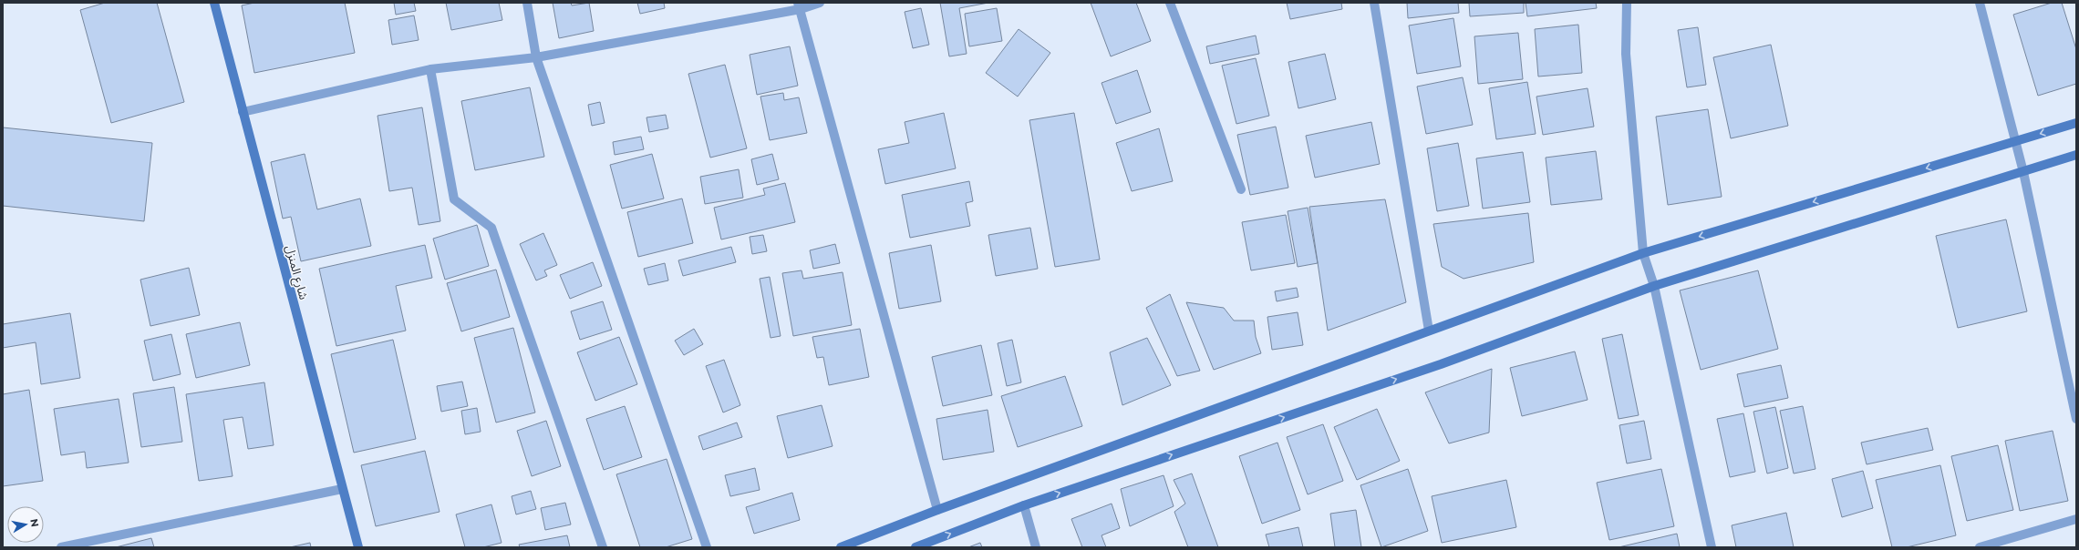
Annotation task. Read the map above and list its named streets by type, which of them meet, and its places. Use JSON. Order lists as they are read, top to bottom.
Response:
{
  "streets": {
    "street": ["شارع المنزل"]
  },
  "north": "right"
}
